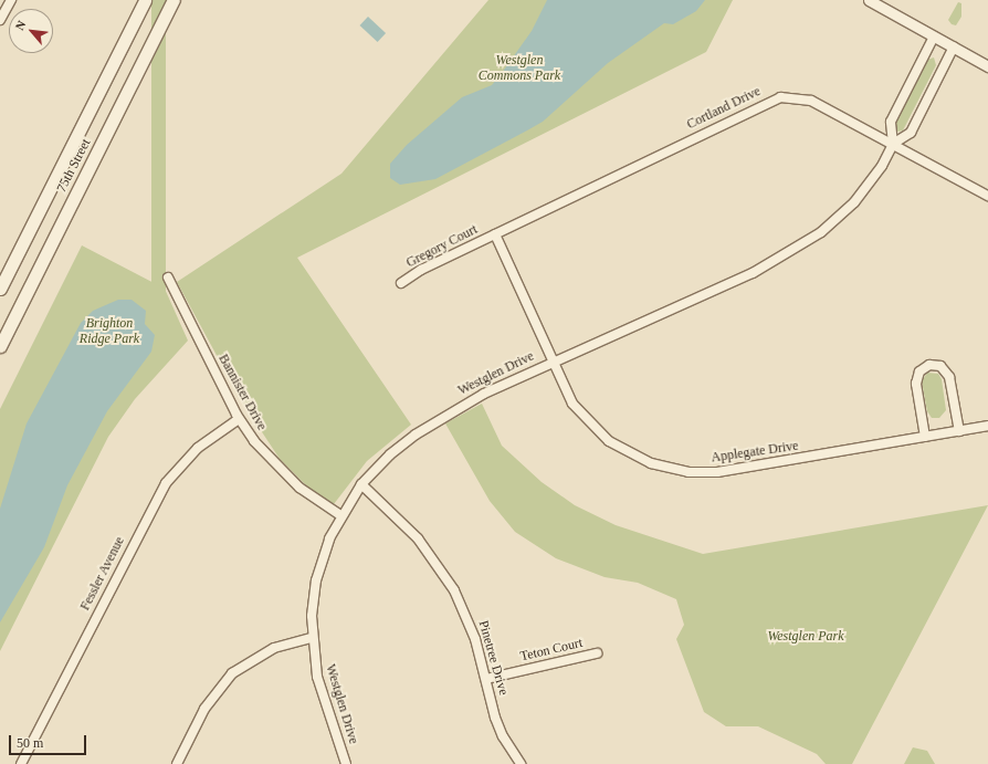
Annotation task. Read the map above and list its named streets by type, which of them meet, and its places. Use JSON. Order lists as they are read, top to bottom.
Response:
{
  "streets": {
    "main road": ["75th Street"],
    "street": [
      "Cortland Drive",
      "Gregory Court",
      "Westglen Drive",
      "Bannister Drive",
      "Applegate Drive",
      "Fessler Avenue",
      "Teton Court",
      "Pinetree Drive"
    ]
  },
  "crossings": [
    ["Cortland Drive", "Gregory Court"],
    ["Cortland Drive", "Westglen Drive"],
    ["Cortland Drive", "Applegate Drive"],
    ["Gregory Court", "Applegate Drive"],
    ["Westglen Drive", "Bannister Drive"],
    ["Westglen Drive", "Applegate Drive"],
    ["Westglen Drive", "Pinetree Drive"],
    ["Bannister Drive", "Fessler Avenue"],
    ["Teton Court", "Pinetree Drive"]
  ],
  "parks": ["Westglen Commons Park", "Brighton Ridge Park", "Westglen Park"],
  "scale_bar": "50 m",
  "north": "top left"
}
